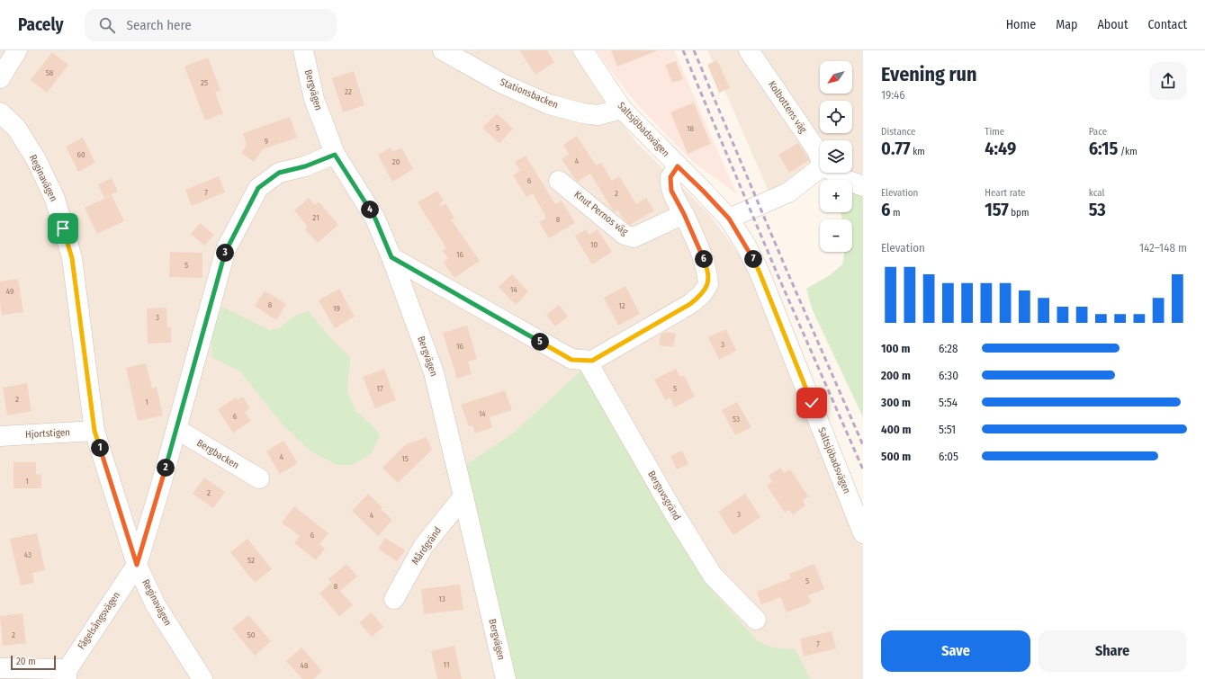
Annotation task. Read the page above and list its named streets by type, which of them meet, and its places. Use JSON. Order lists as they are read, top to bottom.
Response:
{
  "streets": {
    "street": [
      "Bergvägen",
      "Stationsbacken",
      "Kolbottens väg",
      "Saltsjöbadsvägen",
      "Reginavägen",
      "Knut Pernos väg",
      "Hjortstigen",
      "Bergbacken",
      "Berguvsgränd",
      "Mårdgränd",
      "Fågelsångsvägen"
    ]
  },
  "crossings": [
    ["Bergvägen", "Mårdgränd"],
    ["Stationsbacken", "Saltsjöbadsvägen"],
    ["Reginavägen", "Hjortstigen"],
    ["Reginavägen", "Fågelsångsvägen"]
  ],
  "house_numbers": [
    "58",
    "25",
    "22",
    "5",
    "18",
    "9",
    "60",
    "4",
    "20",
    "6",
    "7",
    "2",
    "21",
    "8",
    "10",
    "16",
    "5",
    "14",
    "49",
    "8",
    "12",
    "19",
    "3",
    "3",
    "16",
    "17",
    "5",
    "2",
    "1",
    "14",
    "6",
    "53",
    "4",
    "15",
    "1",
    "2",
    "3",
    "4",
    "6",
    "43",
    "52",
    "5",
    "8",
    "13",
    "2",
    "50",
    "7",
    "11",
    "48"
  ],
  "scale_bar": "20 m",
  "north": "bottom left",
  "page": {
    "header": "Pacely",
    "search": "Search here",
    "nav": [
      "Home",
      "Map",
      "About",
      "Contact"
    ],
    "heading": ["Evening run", "19:46"],
    "map_buttons": ["+", "−"],
    "stats": [
      ["Distance", "0.77 km"],
      ["Time", "4:49"],
      ["Pace", "6:15 /km"],
      ["Elevation", "6 m"],
      ["Heart rate", "157 bpm"],
      ["kcal", "53"]
    ],
    "pins": [
      "4",
      "3",
      "6",
      "7",
      "5",
      "1",
      "2"
    ],
    "chart": ["Elevation", "142–148 m"],
    "list": [
      {
        "name": "100 m",
        "note": "6:28"
      },
      {
        "name": "200 m",
        "note": "6:30"
      },
      {
        "name": "300 m",
        "note": "5:54"
      },
      {
        "name": "400 m",
        "note": "5:51"
      },
      {
        "name": "500 m",
        "note": "6:05"
      }
    ],
    "buttons": ["Save", "Share"],
    "scale": "20 m"
  }
}
